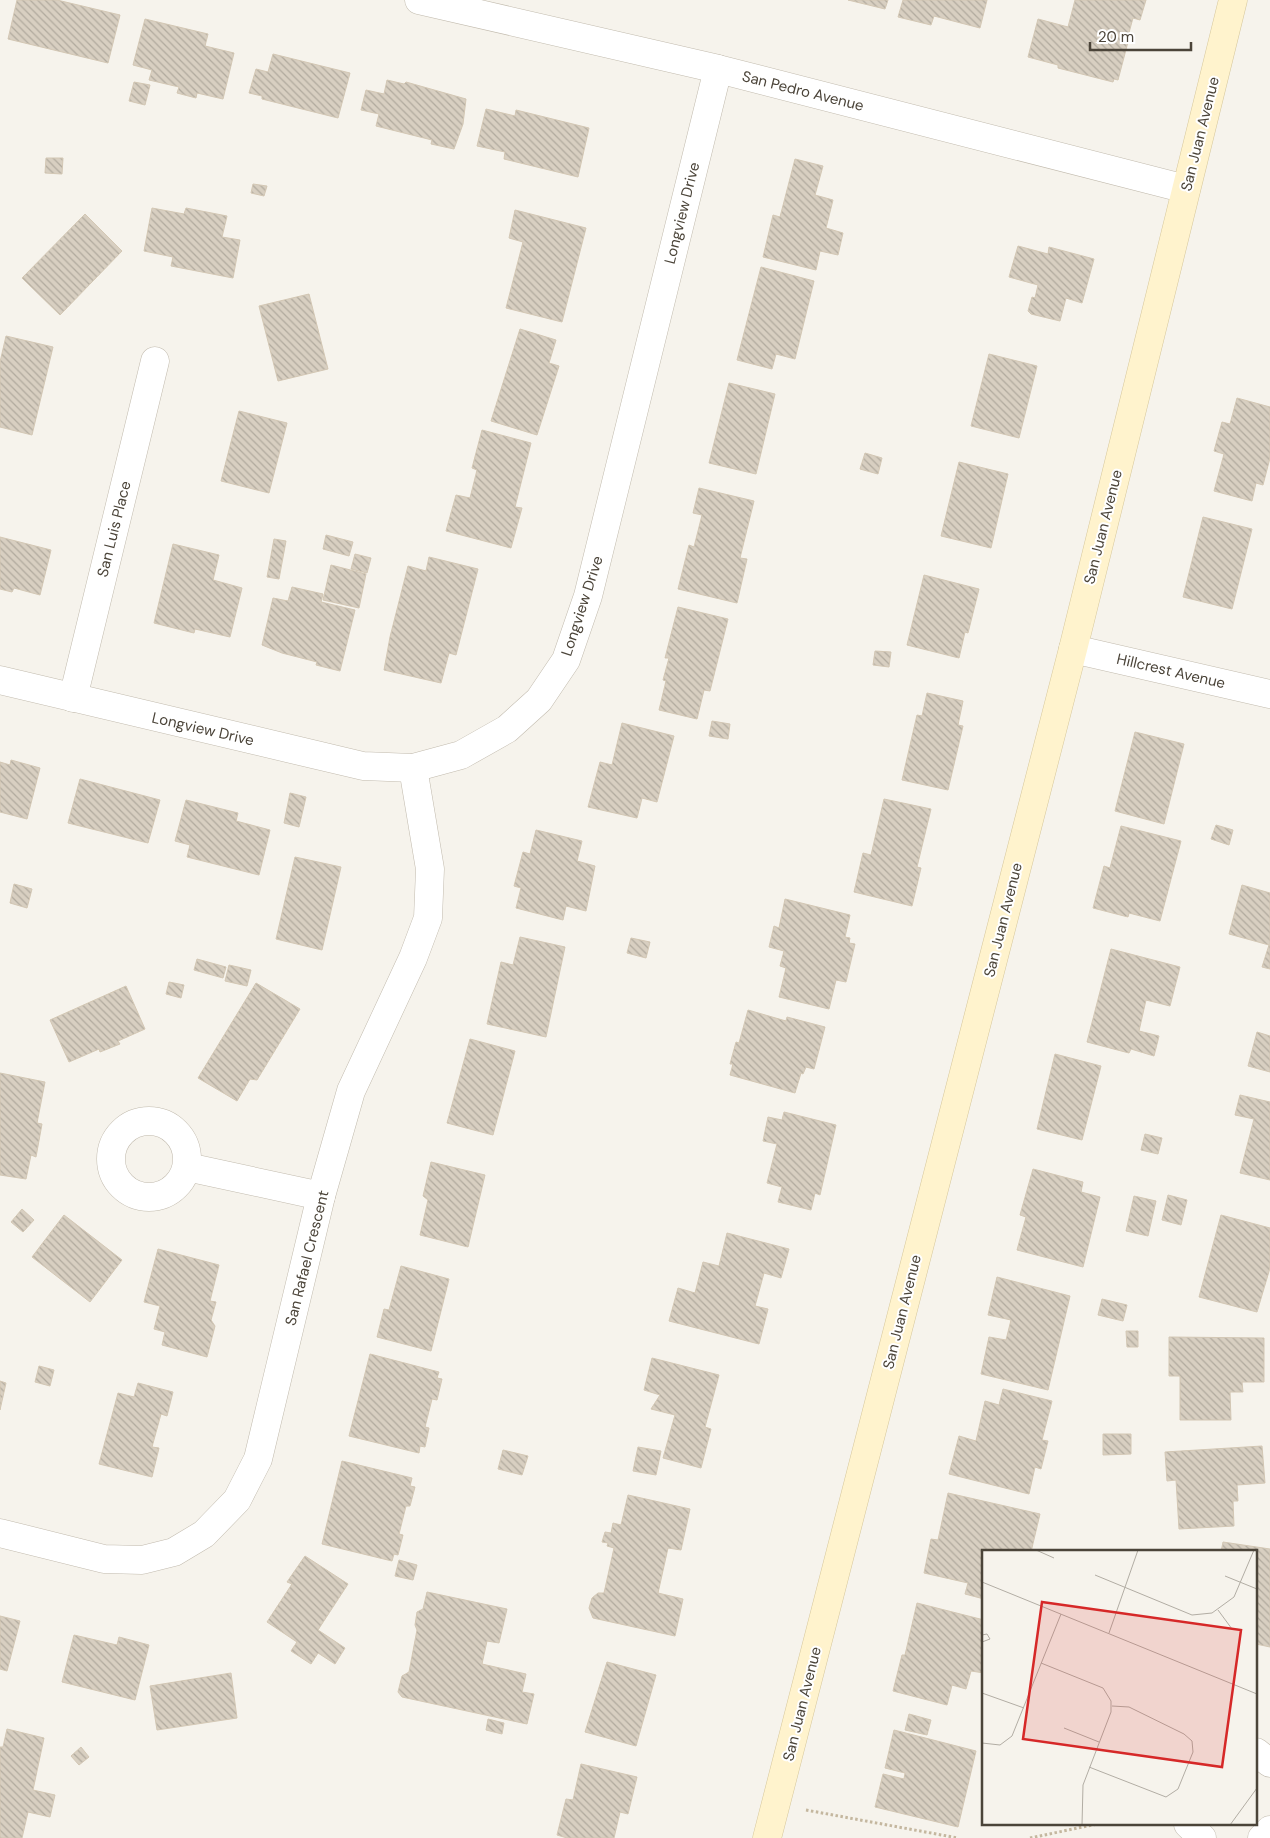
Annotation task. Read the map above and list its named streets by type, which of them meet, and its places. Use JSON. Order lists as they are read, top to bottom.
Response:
{
  "streets": {
    "street": [
      "San Pedro Avenue",
      "San Juan Avenue",
      "Longview Drive",
      "San Luis Place",
      "Hillcrest Avenue",
      "San Rafael Crescent"
    ]
  },
  "crossings": [
    ["San Pedro Avenue", "San Juan Avenue"],
    ["San Pedro Avenue", "Longview Drive"],
    ["San Juan Avenue", "Hillcrest Avenue"],
    ["Longview Drive", "San Luis Place"],
    ["Longview Drive", "San Rafael Crescent"]
  ],
  "scale_bar": "20 m"
}
